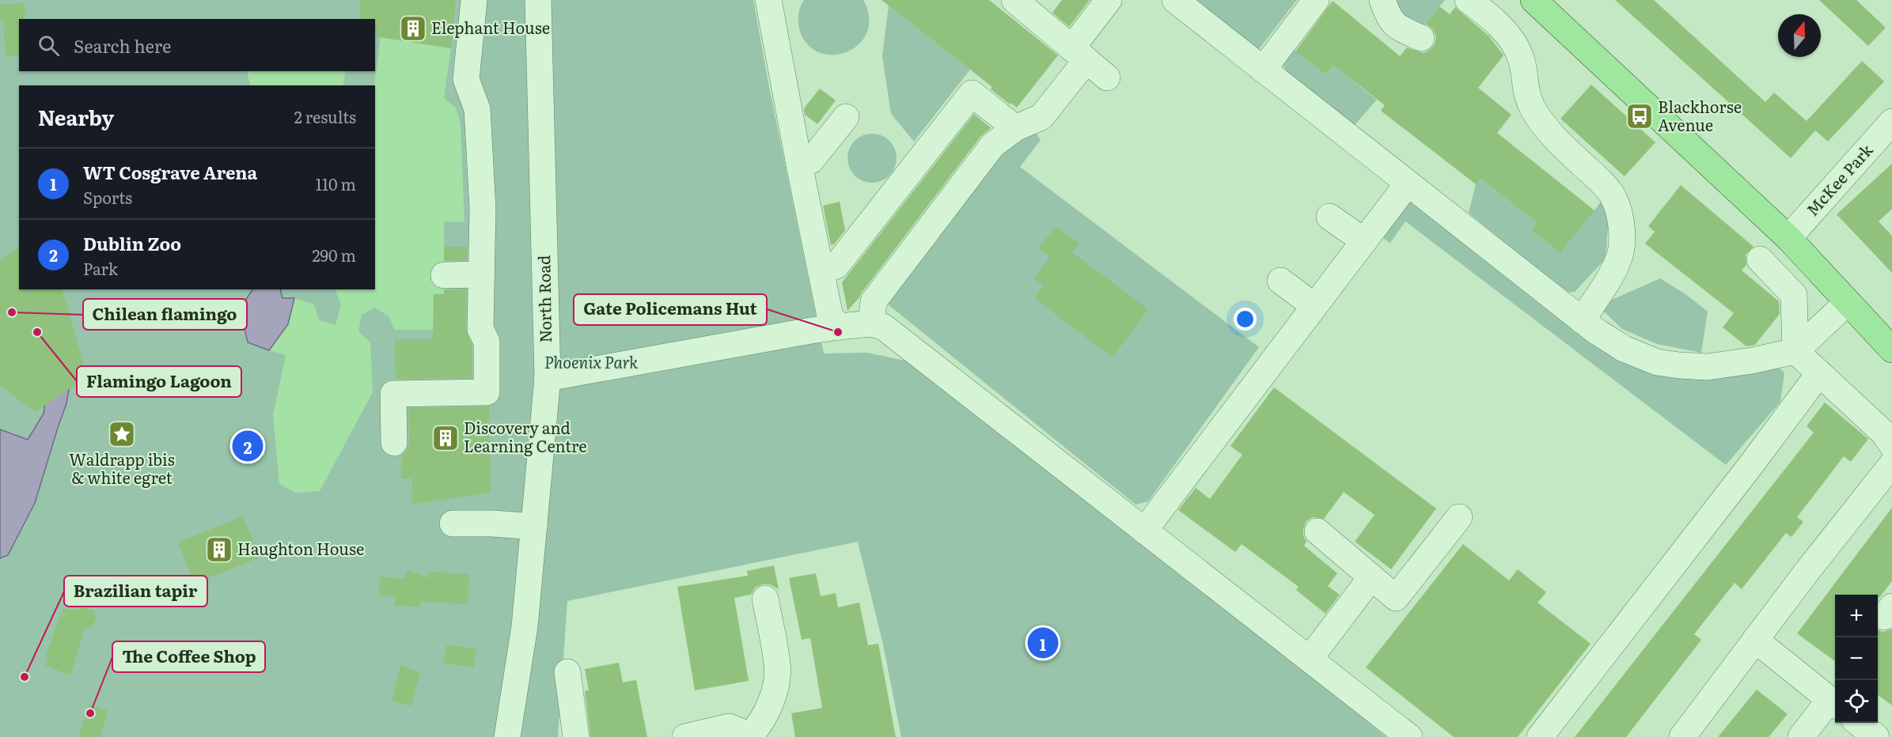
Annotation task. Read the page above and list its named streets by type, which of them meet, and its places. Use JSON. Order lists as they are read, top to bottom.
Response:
{
  "streets": {
    "street": ["McKee Park", "North Road"]
  },
  "parks": ["Phoenix Park"],
  "places": {
    "building": ["Elephant House", "Discovery and Learning Centre", "Haughton House"],
    "bus stop": ["Blackhorse Avenue"],
    "other": [
      "Chilean flamingo",
      "Flamingo Lagoon",
      "Gate Policemans Hut",
      "Brazilian tapir",
      "The Coffee Shop"
    ],
    "place": ["Waldrapp ibis & white egret"]
  },
  "north": "top",
  "page": {
    "search": "Search here",
    "heading": ["Nearby", "2 results"],
    "list": [
      {
        "mark": "1",
        "name": "WT Cosgrave Arena",
        "note": "Sports",
        "value": "110 m"
      },
      {
        "mark": "2",
        "name": "Dublin Zoo",
        "note": "Park",
        "value": "290 m"
      }
    ],
    "pins": ["2", "1"],
    "map_buttons": ["+", "−"]
  }
}
